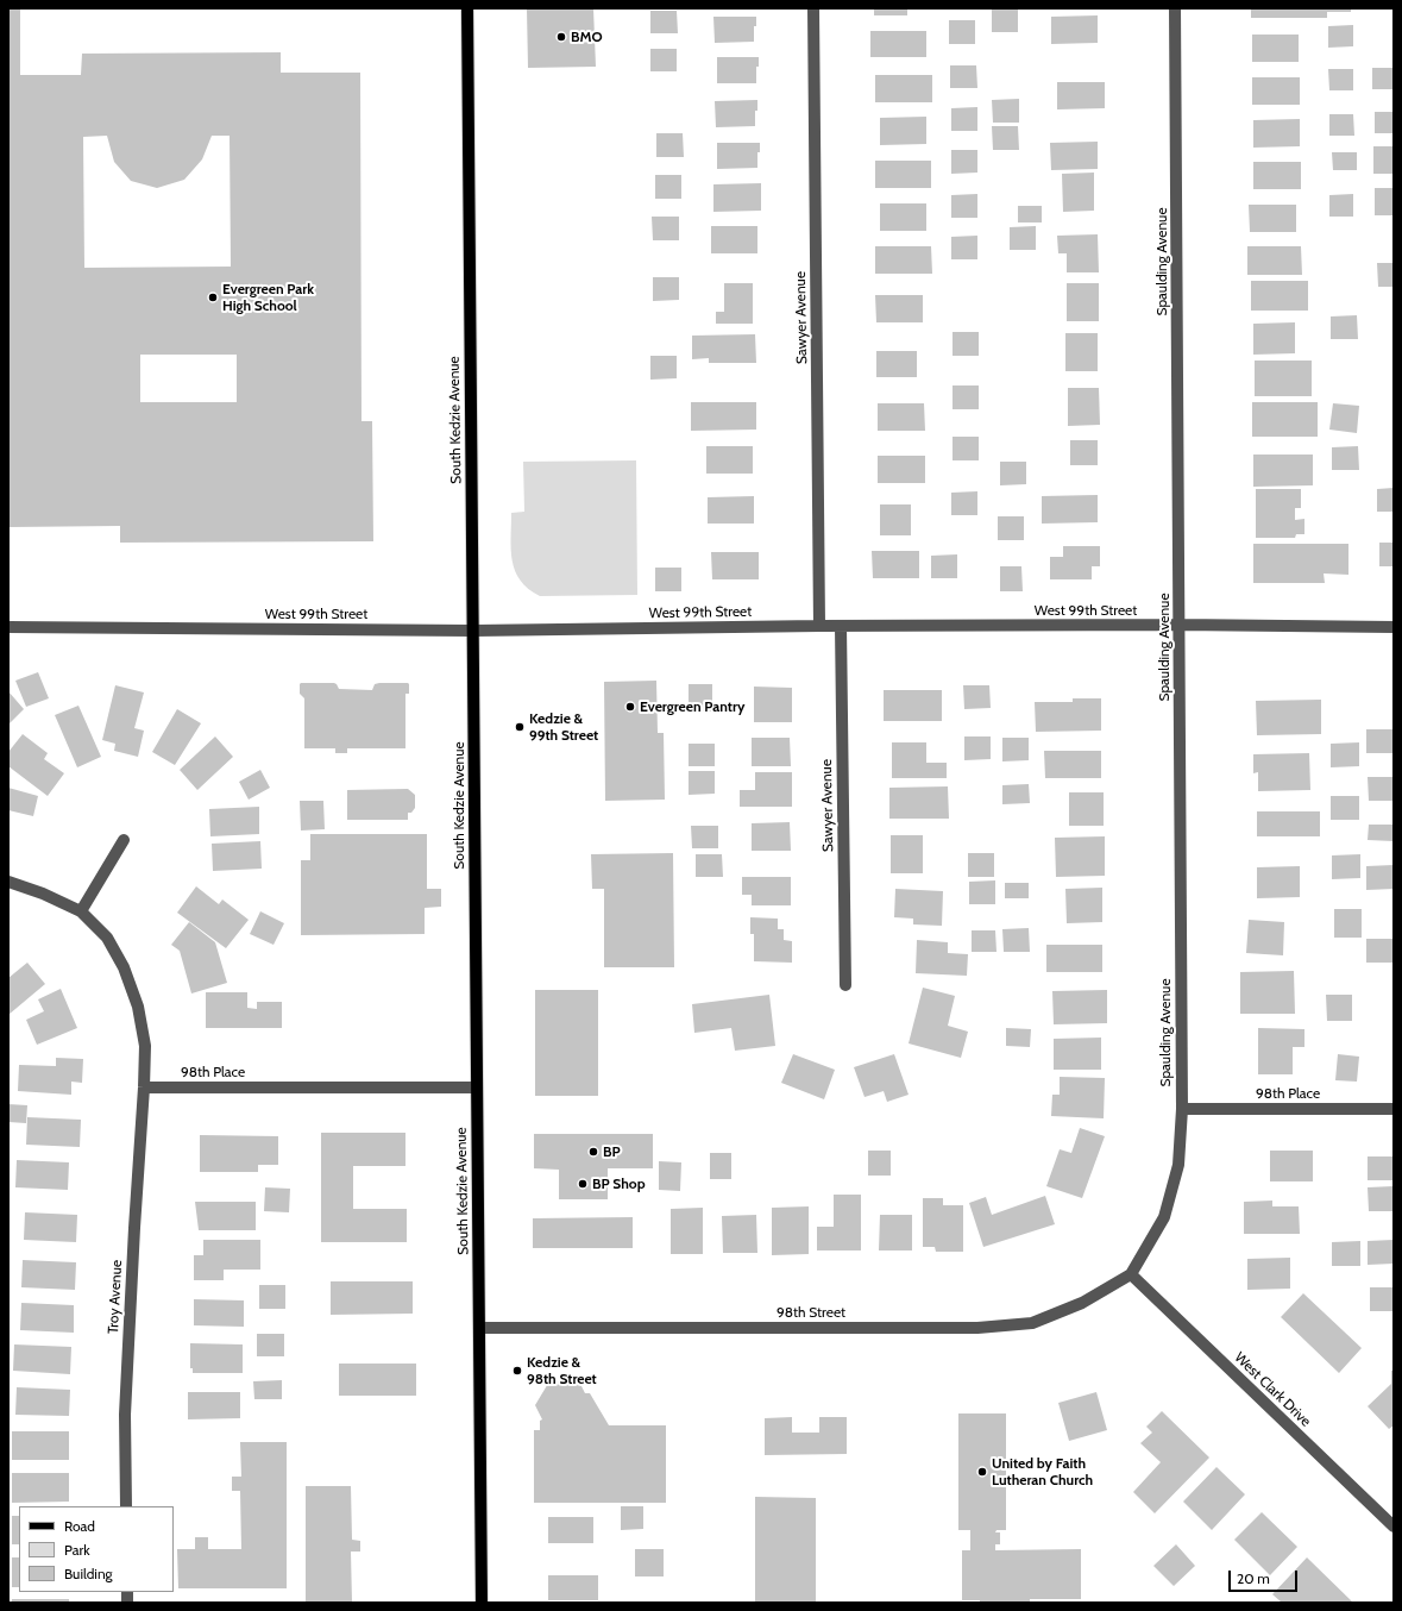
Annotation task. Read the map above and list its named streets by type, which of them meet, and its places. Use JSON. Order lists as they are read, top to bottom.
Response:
{
  "streets": {
    "main road": ["South Kedzie Avenue"],
    "street": [
      "Spaulding Avenue",
      "Sawyer Avenue",
      "West 99th Street",
      "98th Place",
      "Troy Avenue",
      "98th Street",
      "West Clark Drive"
    ]
  },
  "crossings": [
    ["Spaulding Avenue", "West 99th Street"],
    ["Spaulding Avenue", "98th Place"],
    ["Spaulding Avenue", "98th Street"],
    ["Spaulding Avenue", "West Clark Drive"],
    ["Sawyer Avenue", "West 99th Street"],
    ["South Kedzie Avenue", "West 99th Street"],
    ["South Kedzie Avenue", "98th Place"],
    ["South Kedzie Avenue", "98th Street"],
    ["98th Place", "Troy Avenue"],
    ["98th Street", "West Clark Drive"]
  ],
  "places": [
    "BMO",
    "Evergreen Park High School",
    "Evergreen Pantry",
    "Kedzie & 99th Street",
    "BP",
    "BP Shop",
    "Kedzie & 98th Street",
    "United by Faith Lutheran Church"
  ],
  "legend": ["Road", "Park", "Building"],
  "scale_bar": "20 m"
}
